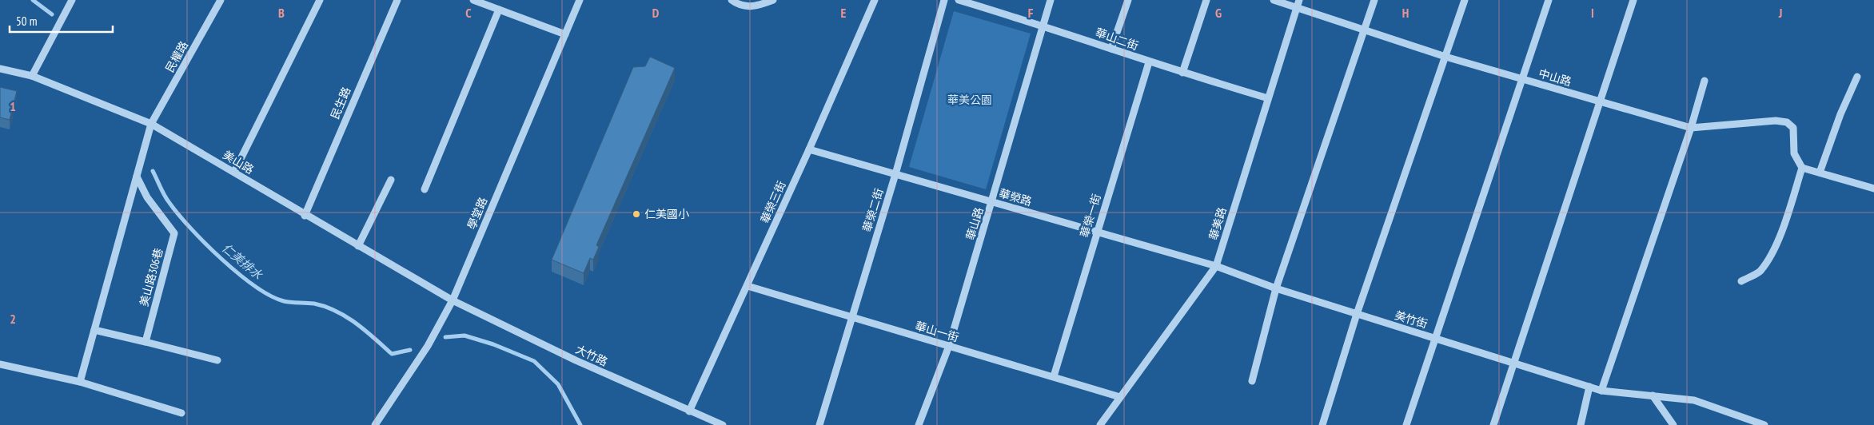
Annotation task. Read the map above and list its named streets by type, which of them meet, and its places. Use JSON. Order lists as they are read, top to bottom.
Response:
{
  "streets": {
    "street": [
      "華山二街",
      "民權路",
      "中山路",
      "民生路",
      "美山路",
      "華榮路",
      "華榮三街",
      "華榮二街",
      "學堂路",
      "華榮一街",
      "華山路",
      "華美路",
      "美山路306巷",
      "美竹街",
      "華山一街",
      "大竹路"
    ]
  },
  "crossings": [
    ["華山二街", "華榮一街"],
    ["華山二街", "華山路"],
    ["華山二街", "華美路"],
    ["民權路", "美山路"],
    ["中山路", "華美路"],
    ["民生路", "美山路"],
    ["美山路", "學堂路"],
    ["美山路", "大竹路"],
    ["華榮路", "華榮三街"],
    ["華榮路", "華榮二街"],
    ["華榮路", "華榮一街"],
    ["華榮路", "華山路"],
    ["華榮路", "華美路"],
    ["華榮路", "美竹街"],
    ["華榮三街", "華山一街"],
    ["華榮三街", "大竹路"],
    ["華榮二街", "華山一街"],
    ["學堂路", "大竹路"],
    ["華榮一街", "華山一街"],
    ["華山路", "華山一街"],
    ["華美路", "美竹街"],
    ["華美路", "華山一街"]
  ],
  "water": ["仁美排水"],
  "parks": ["華美公園"],
  "places": ["仁美國小"],
  "scale_bar": "50 m",
  "grid": {
    "columns": [
      "B",
      "C",
      "D",
      "E",
      "F",
      "G",
      "H",
      "I",
      "J"
    ],
    "rows": ["1", "2"]
  }
}
